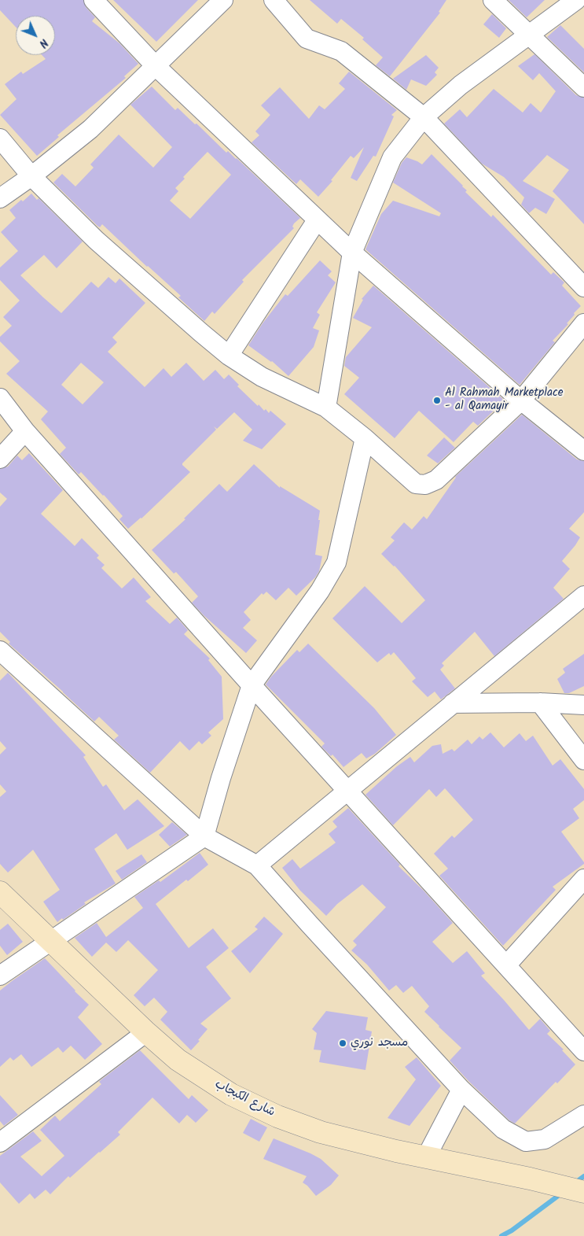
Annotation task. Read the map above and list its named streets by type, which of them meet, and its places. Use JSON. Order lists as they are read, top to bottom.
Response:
{
  "streets": {
    "main road": ["شارع الكبجاب"]
  },
  "places": ["Al Rahmah Marketplace - al Qamayir", "مسجد نوري"],
  "north": "bottom right"
}
